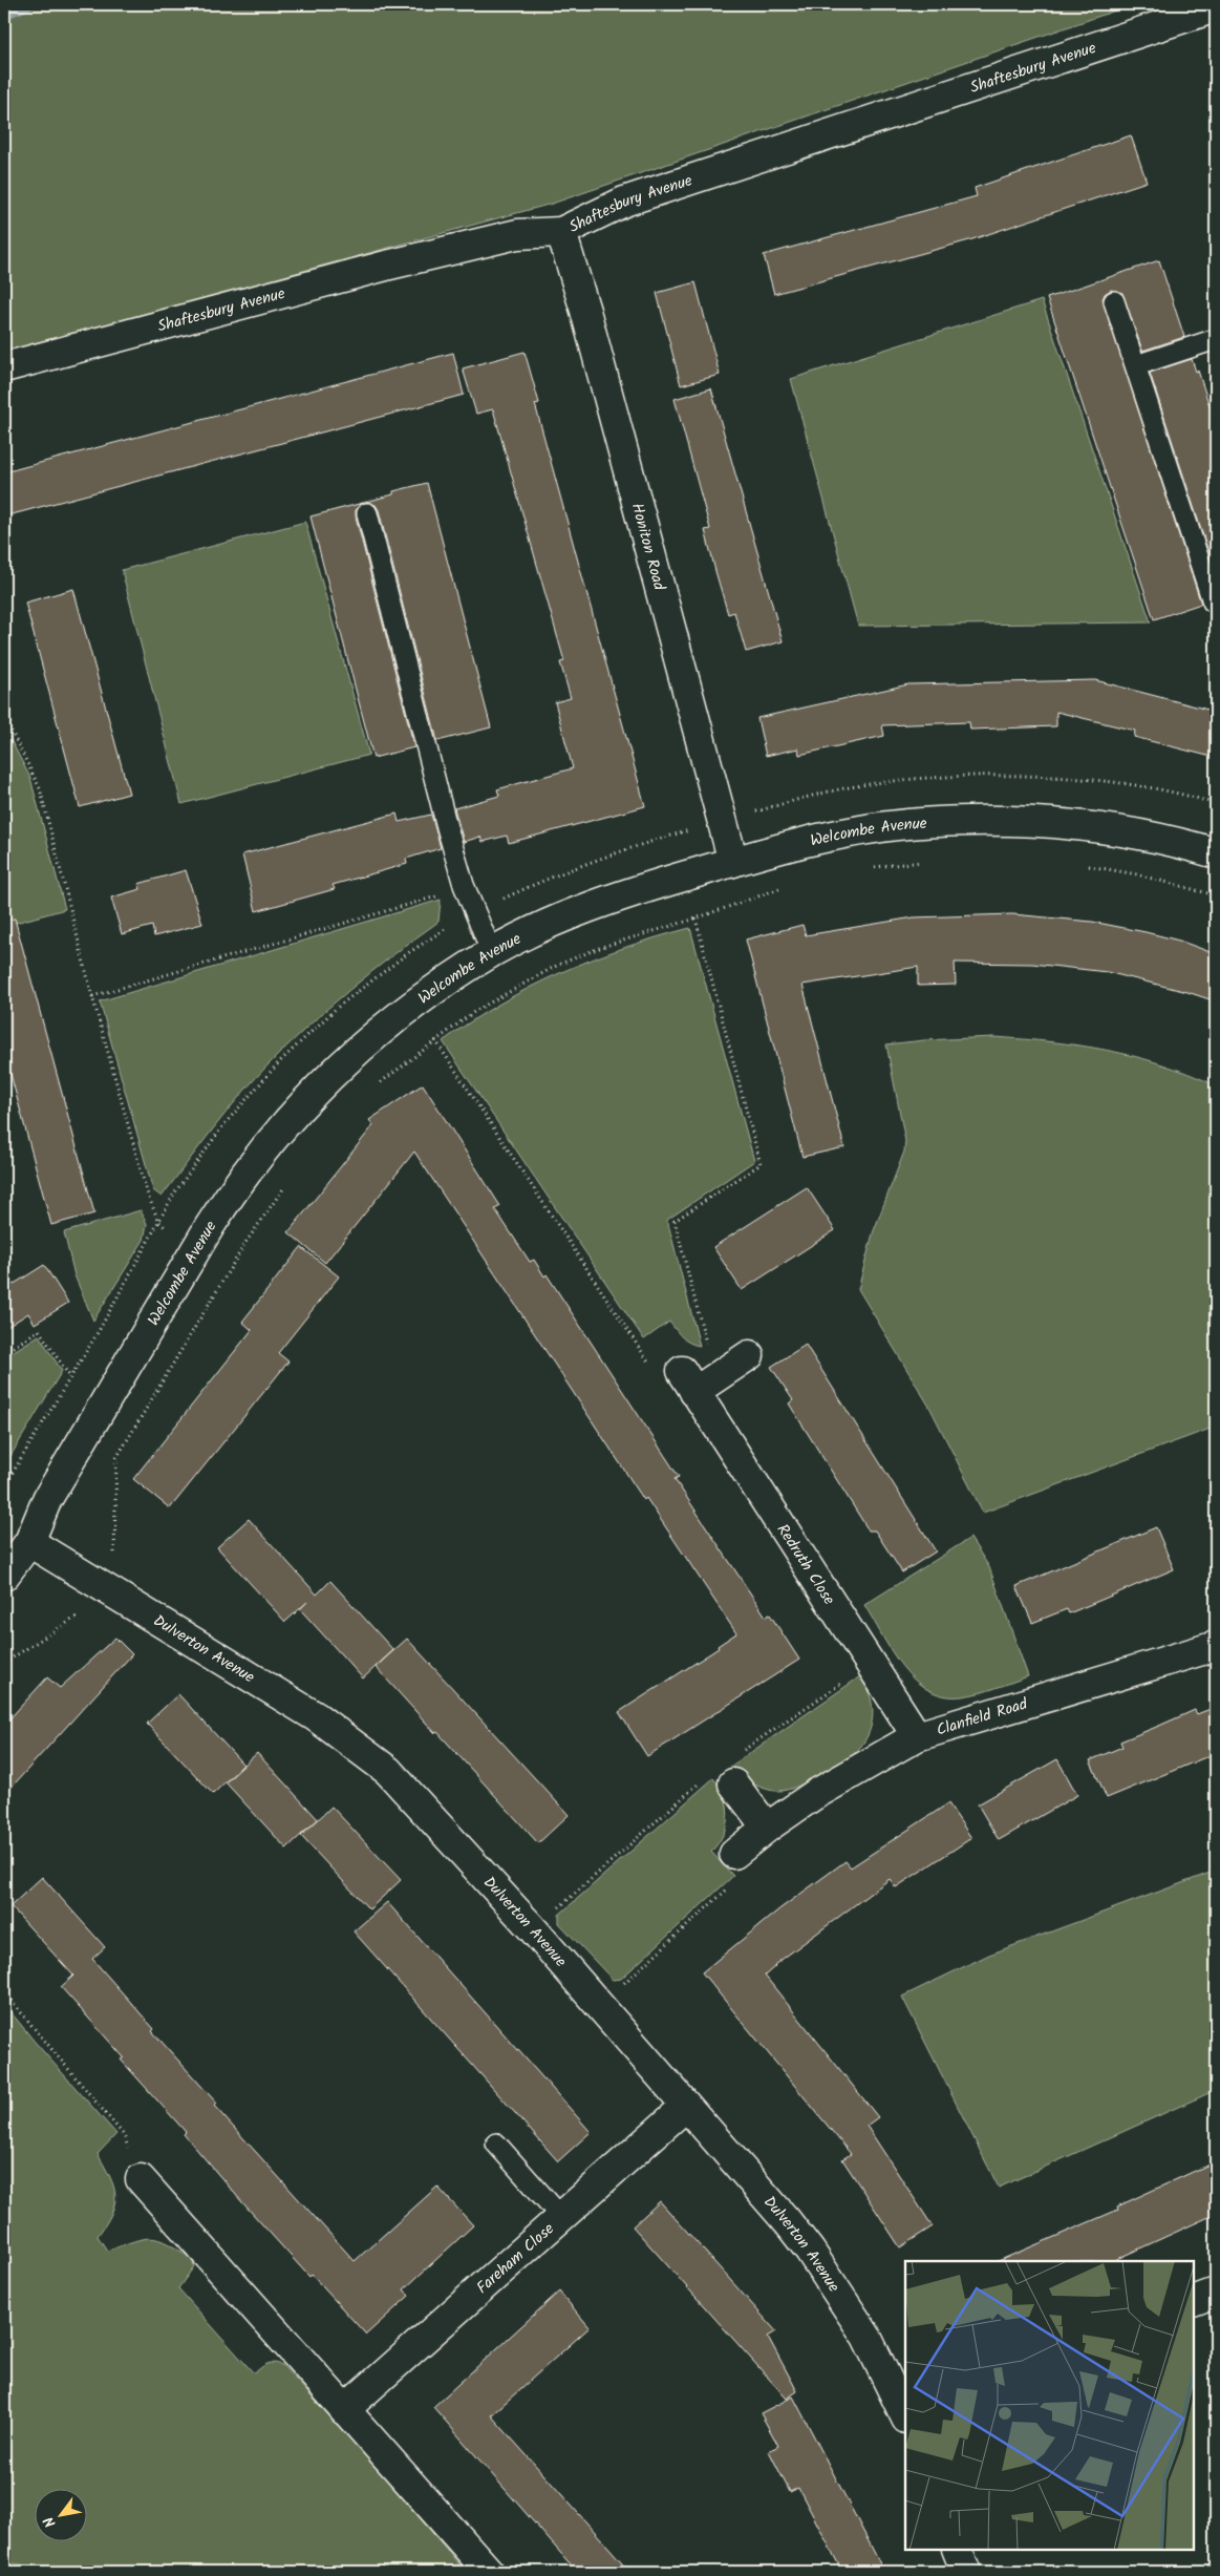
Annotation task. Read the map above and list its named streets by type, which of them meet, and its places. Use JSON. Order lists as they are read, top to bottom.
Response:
{
  "streets": {
    "street": [
      "Shaftesbury Avenue",
      "Honiton Road",
      "Welcombe Avenue",
      "Redruth Close",
      "Dulverton Avenue",
      "Clanfield Road",
      "Fareham Close"
    ]
  },
  "crossings": [
    ["Shaftesbury Avenue", "Honiton Road"],
    ["Honiton Road", "Welcombe Avenue"],
    ["Welcombe Avenue", "Dulverton Avenue"],
    ["Redruth Close", "Clanfield Road"],
    ["Dulverton Avenue", "Fareham Close"]
  ],
  "north": "bottom left"
}
